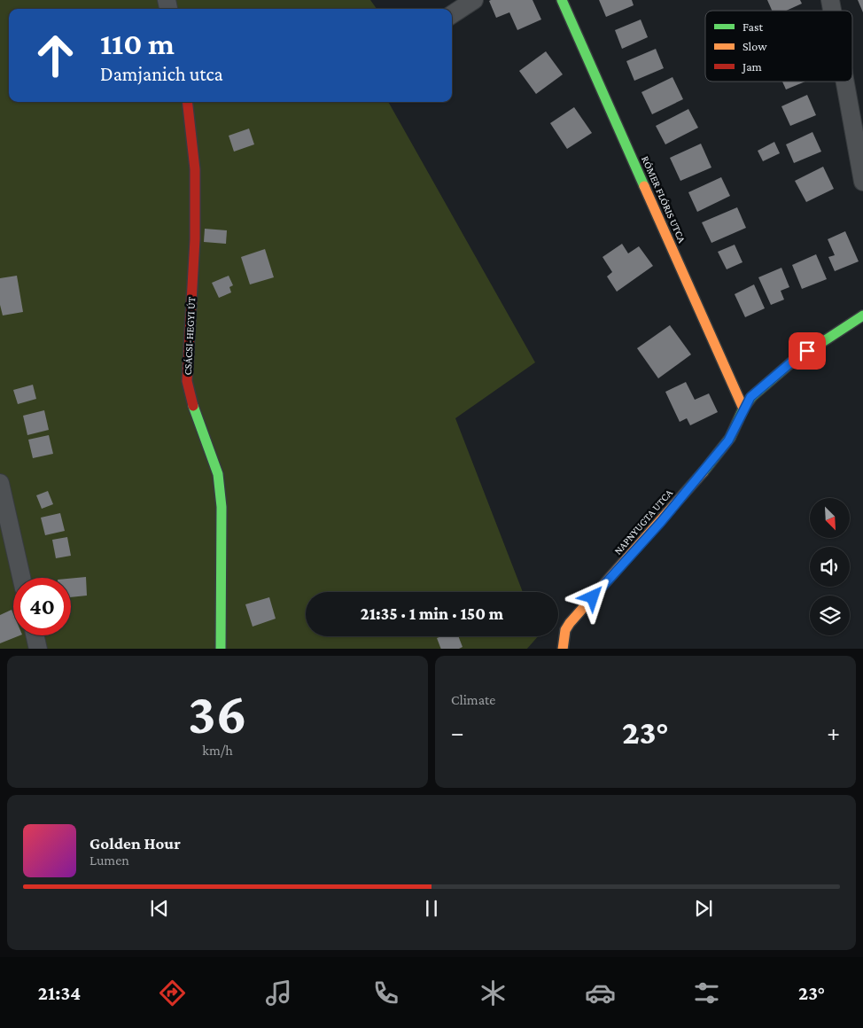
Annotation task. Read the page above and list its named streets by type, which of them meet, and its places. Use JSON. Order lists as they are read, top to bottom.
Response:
{
  "streets": {
    "street": ["RÓMER FLÓRIS UTCA", "CSÁCSI-HEGYI ÚT", "NAPNYUGTA UTCA"]
  },
  "crossings": [
    ["RÓMER FLÓRIS UTCA", "NAPNYUGTA UTCA"]
  ],
  "legend": ["Fast", "Slow", "Jam"],
  "north": "bottom right",
  "page": {
    "turn": ["110 m", "Damjanich utca"],
    "limit": "40",
    "trip": "21:35 · 1 min · 150 m",
    "tile": [
      ["36", "km/h"],
      "Climate"
    ],
    "heat": ["−", "23°", "+"],
    "song": ["Golden Hour", "Lumen"],
    "tabs": ["21:34", "23°"]
  }
}
